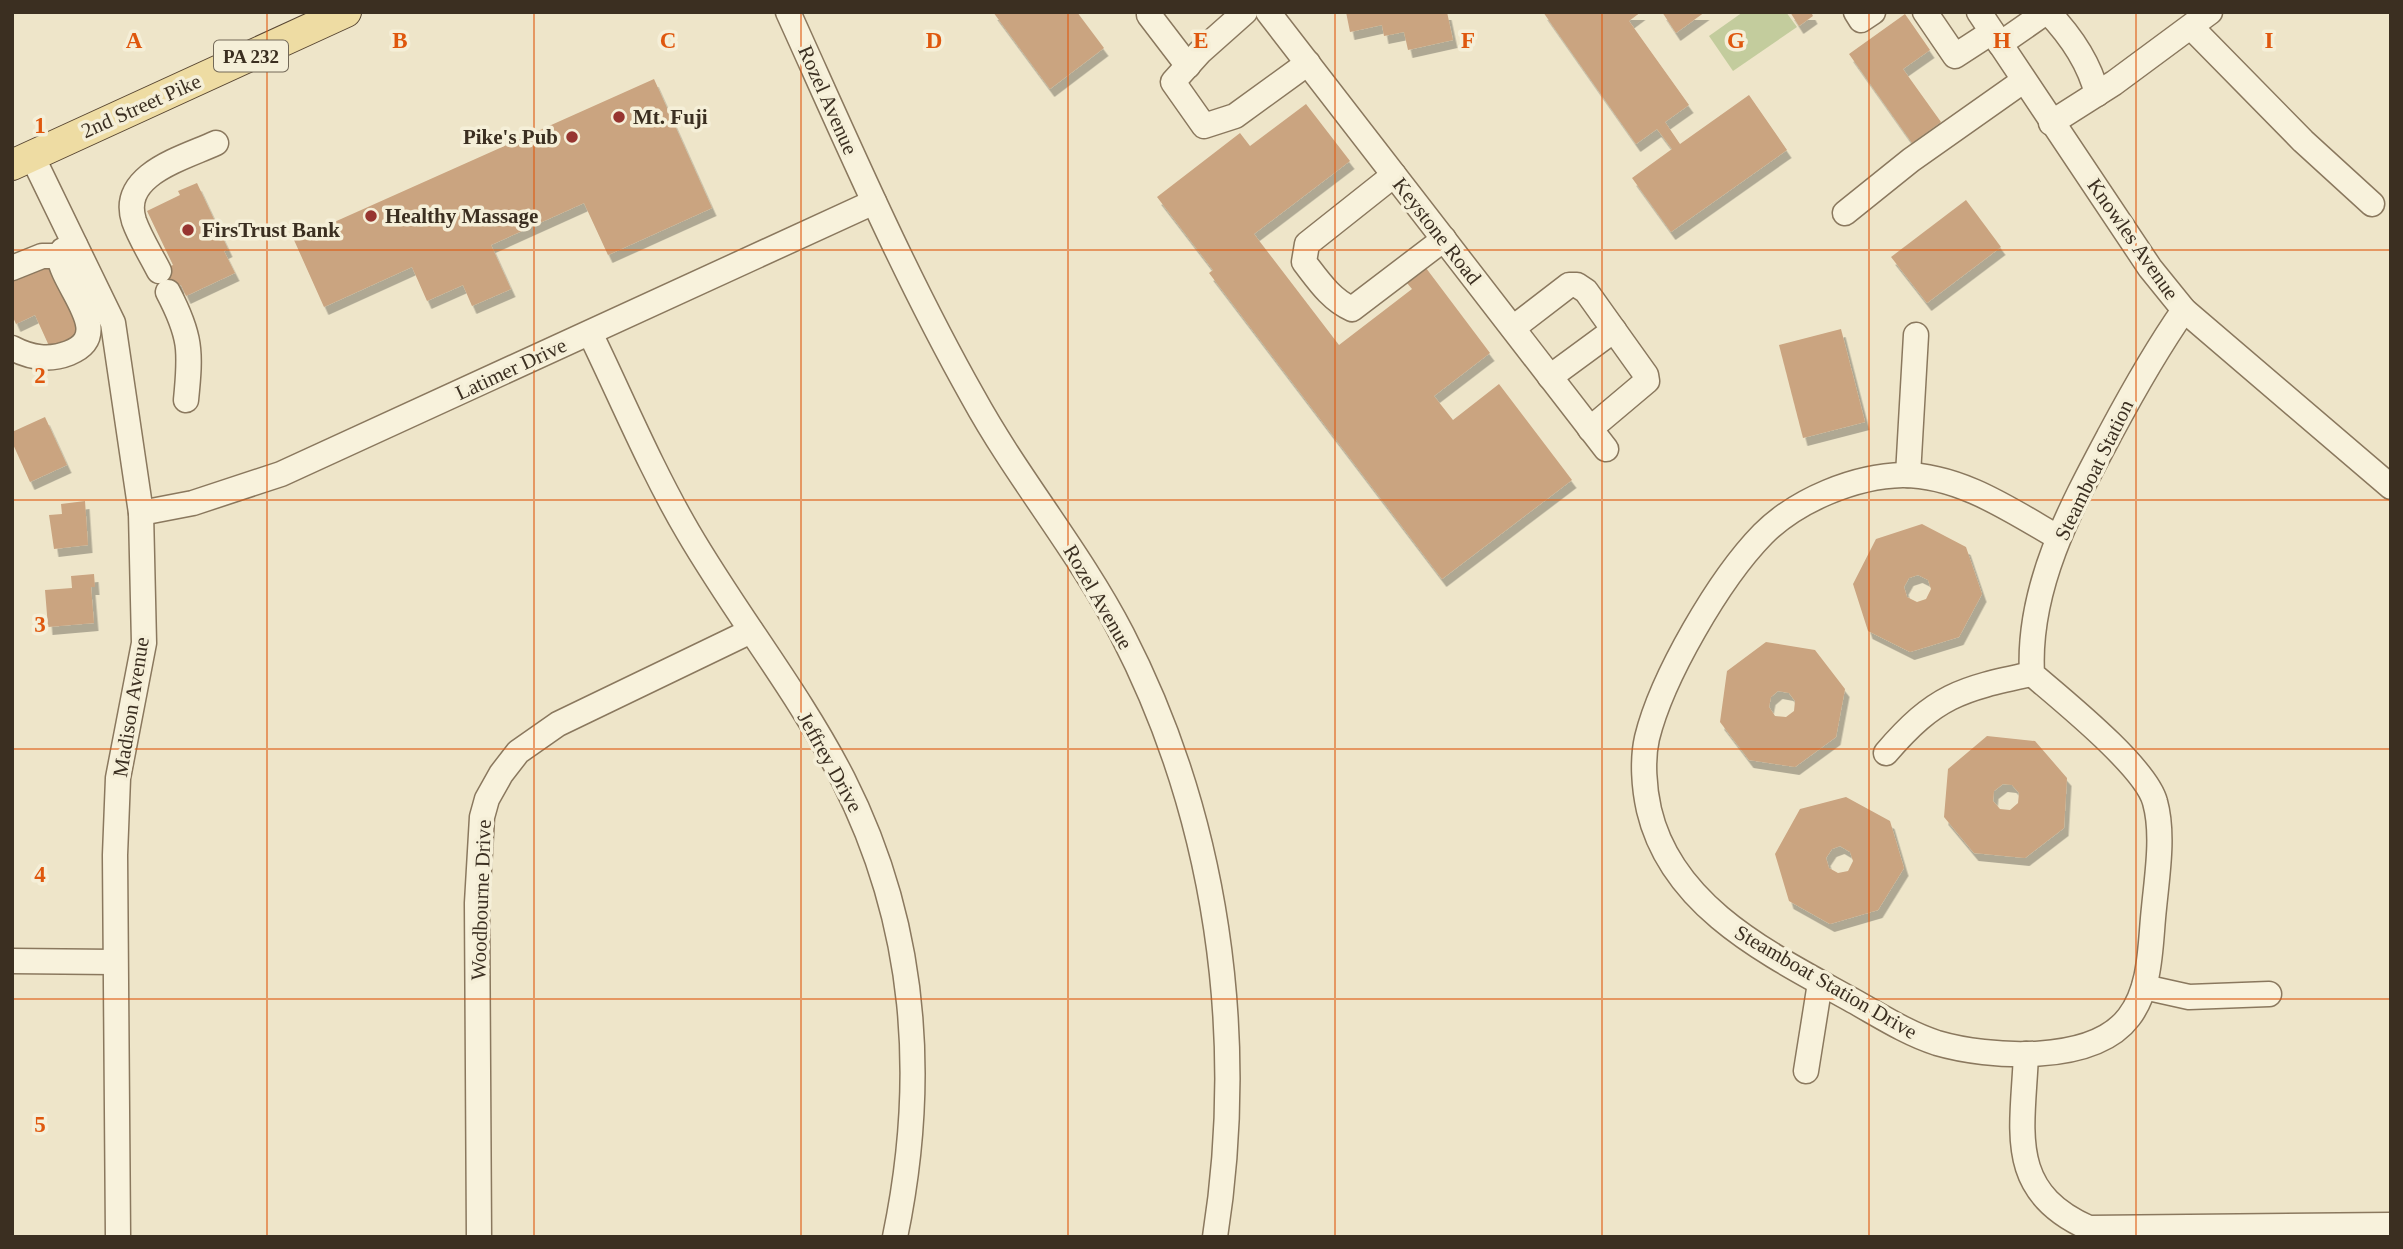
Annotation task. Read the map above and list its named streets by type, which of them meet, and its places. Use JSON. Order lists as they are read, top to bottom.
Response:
{
  "streets": {
    "main road": ["PA 232", "2nd Street Pike"],
    "street": [
      "Rozel Avenue",
      "Keystone Road",
      "Knowles Avenue",
      "Latimer Drive",
      "Steamboat Station",
      "Madison Avenue",
      "Jeffrey Drive",
      "Woodbourne Drive",
      "Steamboat Station Drive"
    ]
  },
  "crossings": [
    ["Rozel Avenue", "Latimer Drive"],
    ["2nd Street Pike", "Madison Avenue"],
    ["Knowles Avenue", "Steamboat Station"],
    ["Latimer Drive", "Madison Avenue"],
    ["Latimer Drive", "Jeffrey Drive"],
    ["Steamboat Station", "Steamboat Station Drive"],
    ["Jeffrey Drive", "Woodbourne Drive"]
  ],
  "places": [
    "Mt. Fuji",
    "Pike's Pub",
    "Healthy Massage",
    "FirsTrust Bank"
  ],
  "grid": {
    "columns": [
      "A",
      "B",
      "C",
      "D",
      "E",
      "F",
      "G",
      "H",
      "I"
    ],
    "rows": [
      "1",
      "2",
      "3",
      "4",
      "5"
    ]
  }
}
